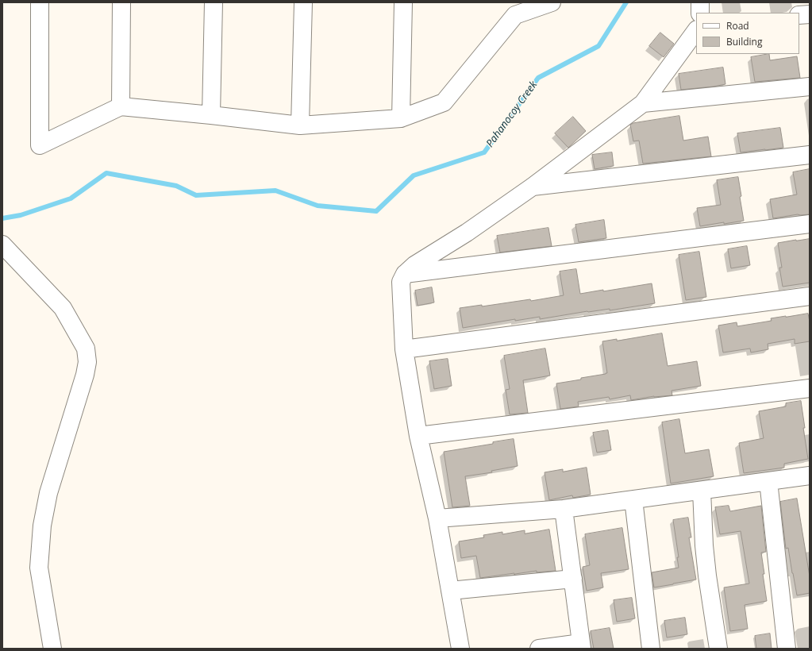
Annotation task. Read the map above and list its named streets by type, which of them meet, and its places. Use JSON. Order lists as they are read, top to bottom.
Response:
{
  "water": ["Pahanocoy Creek"],
  "legend": ["Road", "Building"]
}
